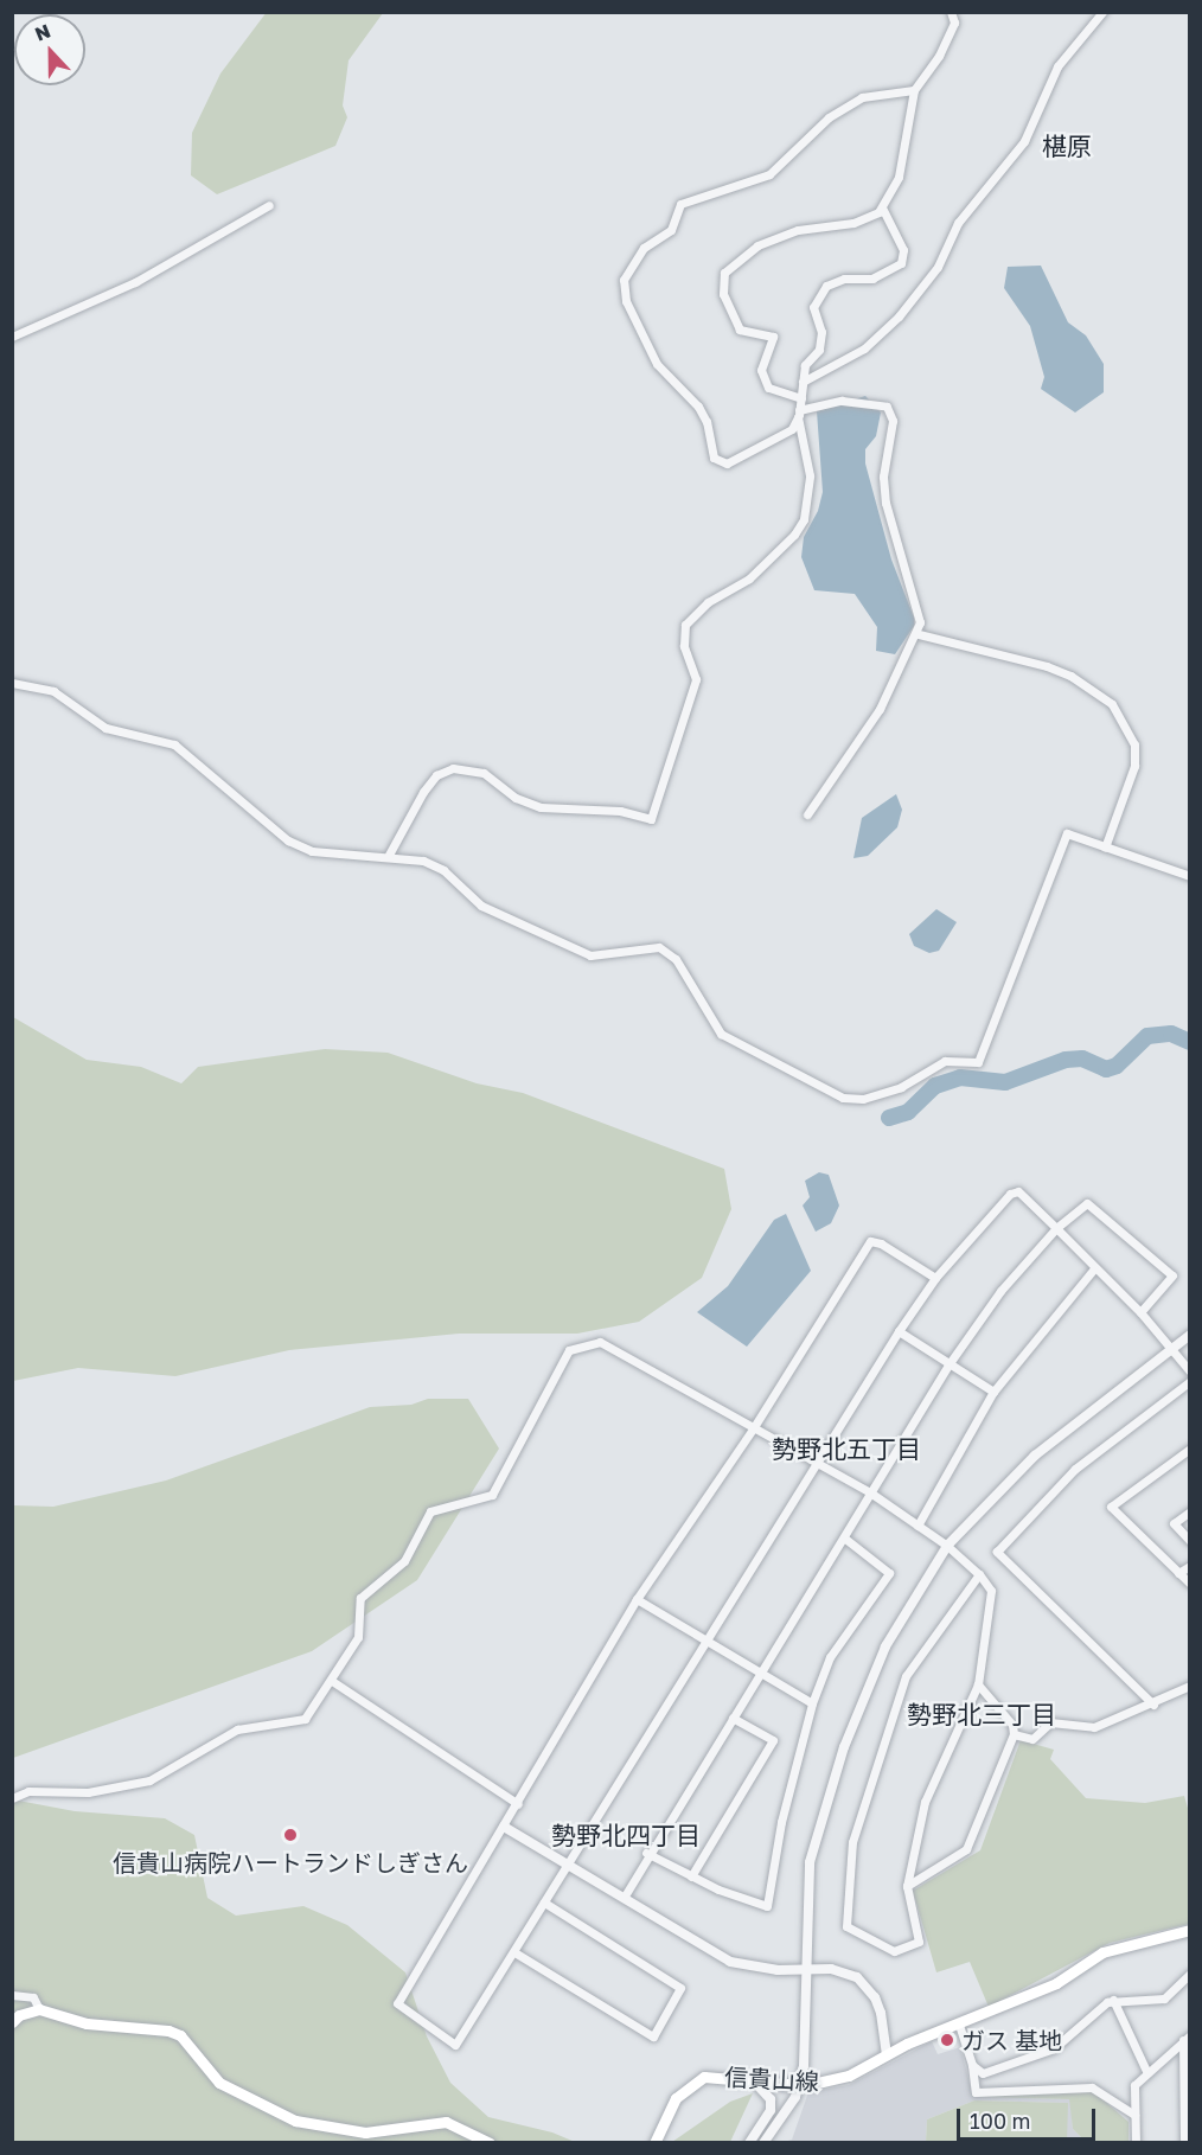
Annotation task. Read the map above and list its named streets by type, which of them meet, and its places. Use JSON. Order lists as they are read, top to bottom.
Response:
{
  "streets": {
    "main road": ["信貴山線"]
  },
  "districts": [
    "椹原",
    "勢野北五丁目",
    "勢野北三丁目",
    "勢野北四丁目"
  ],
  "places": ["信貴山病院ハートランドしぎさん", "ガス 基地"],
  "scale_bar": "100 m",
  "north": "top"
}
